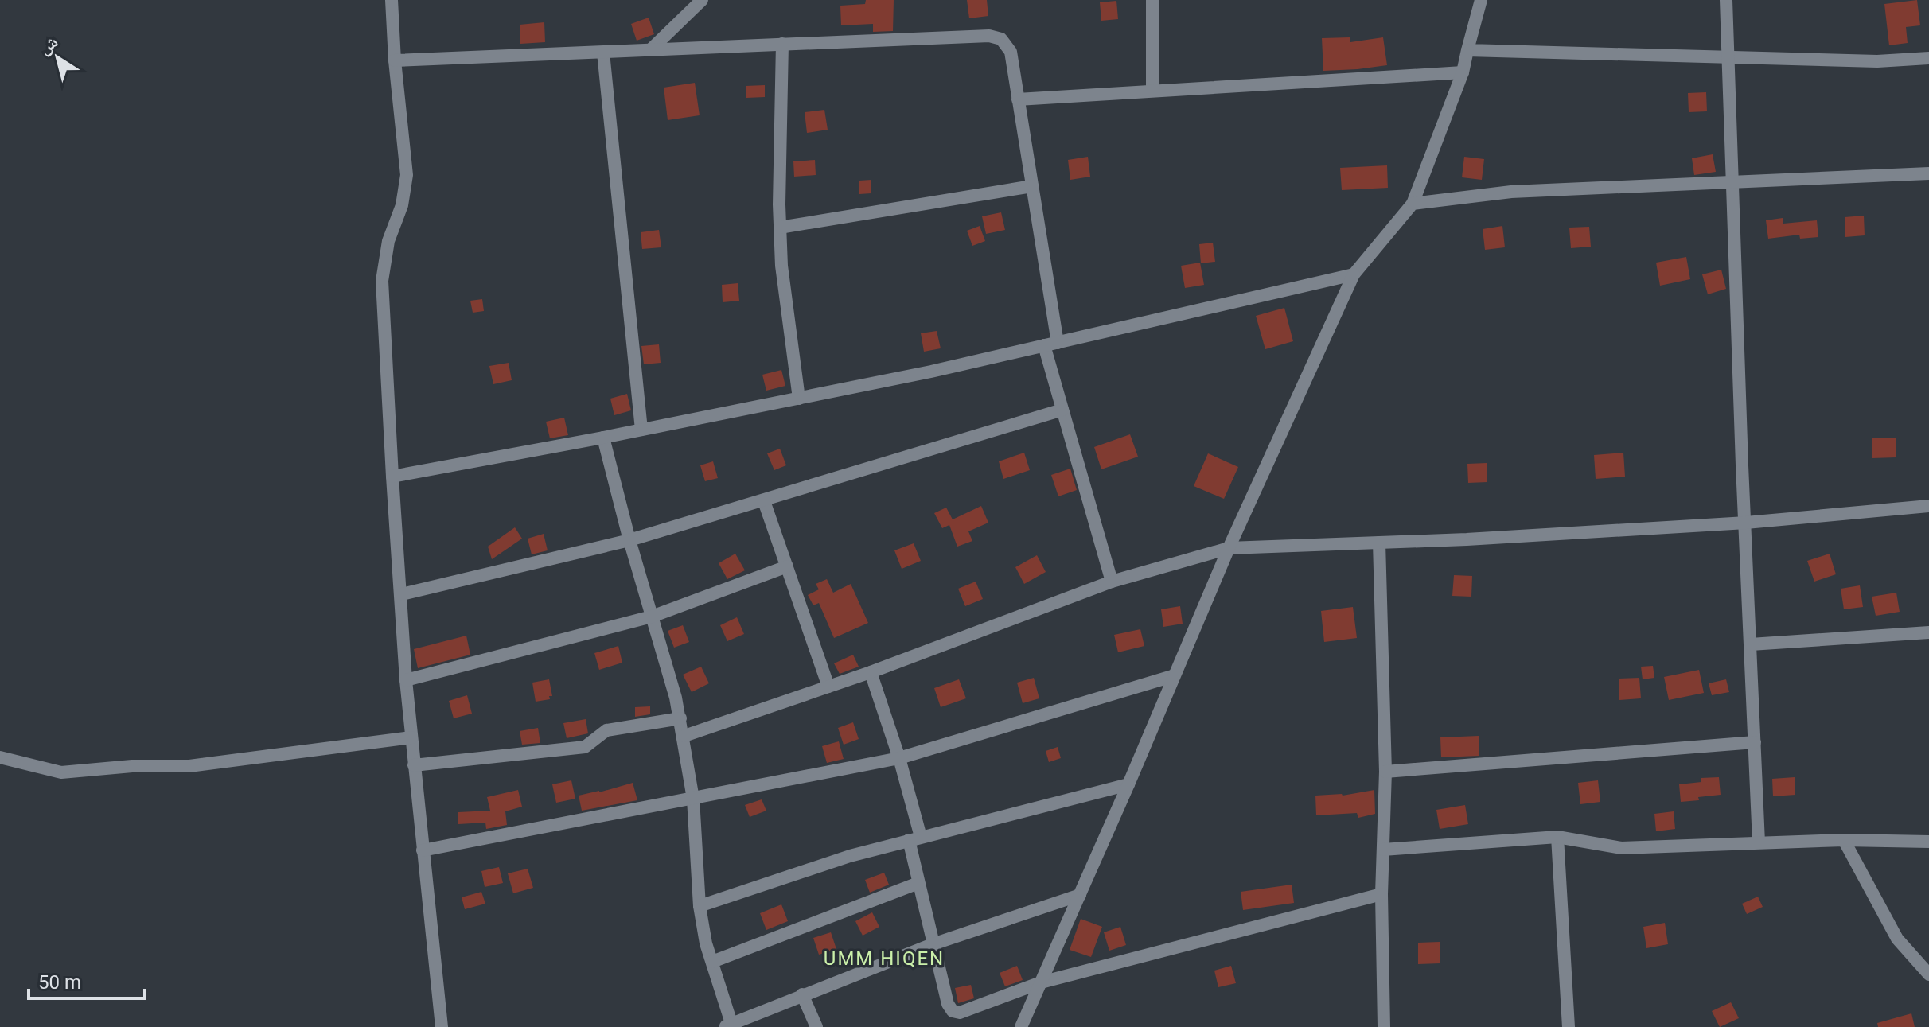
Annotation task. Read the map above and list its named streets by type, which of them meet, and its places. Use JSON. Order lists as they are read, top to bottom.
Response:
{
  "districts": ["UMM HIQEN"],
  "scale_bar": "50 m",
  "north": "top left"
}
